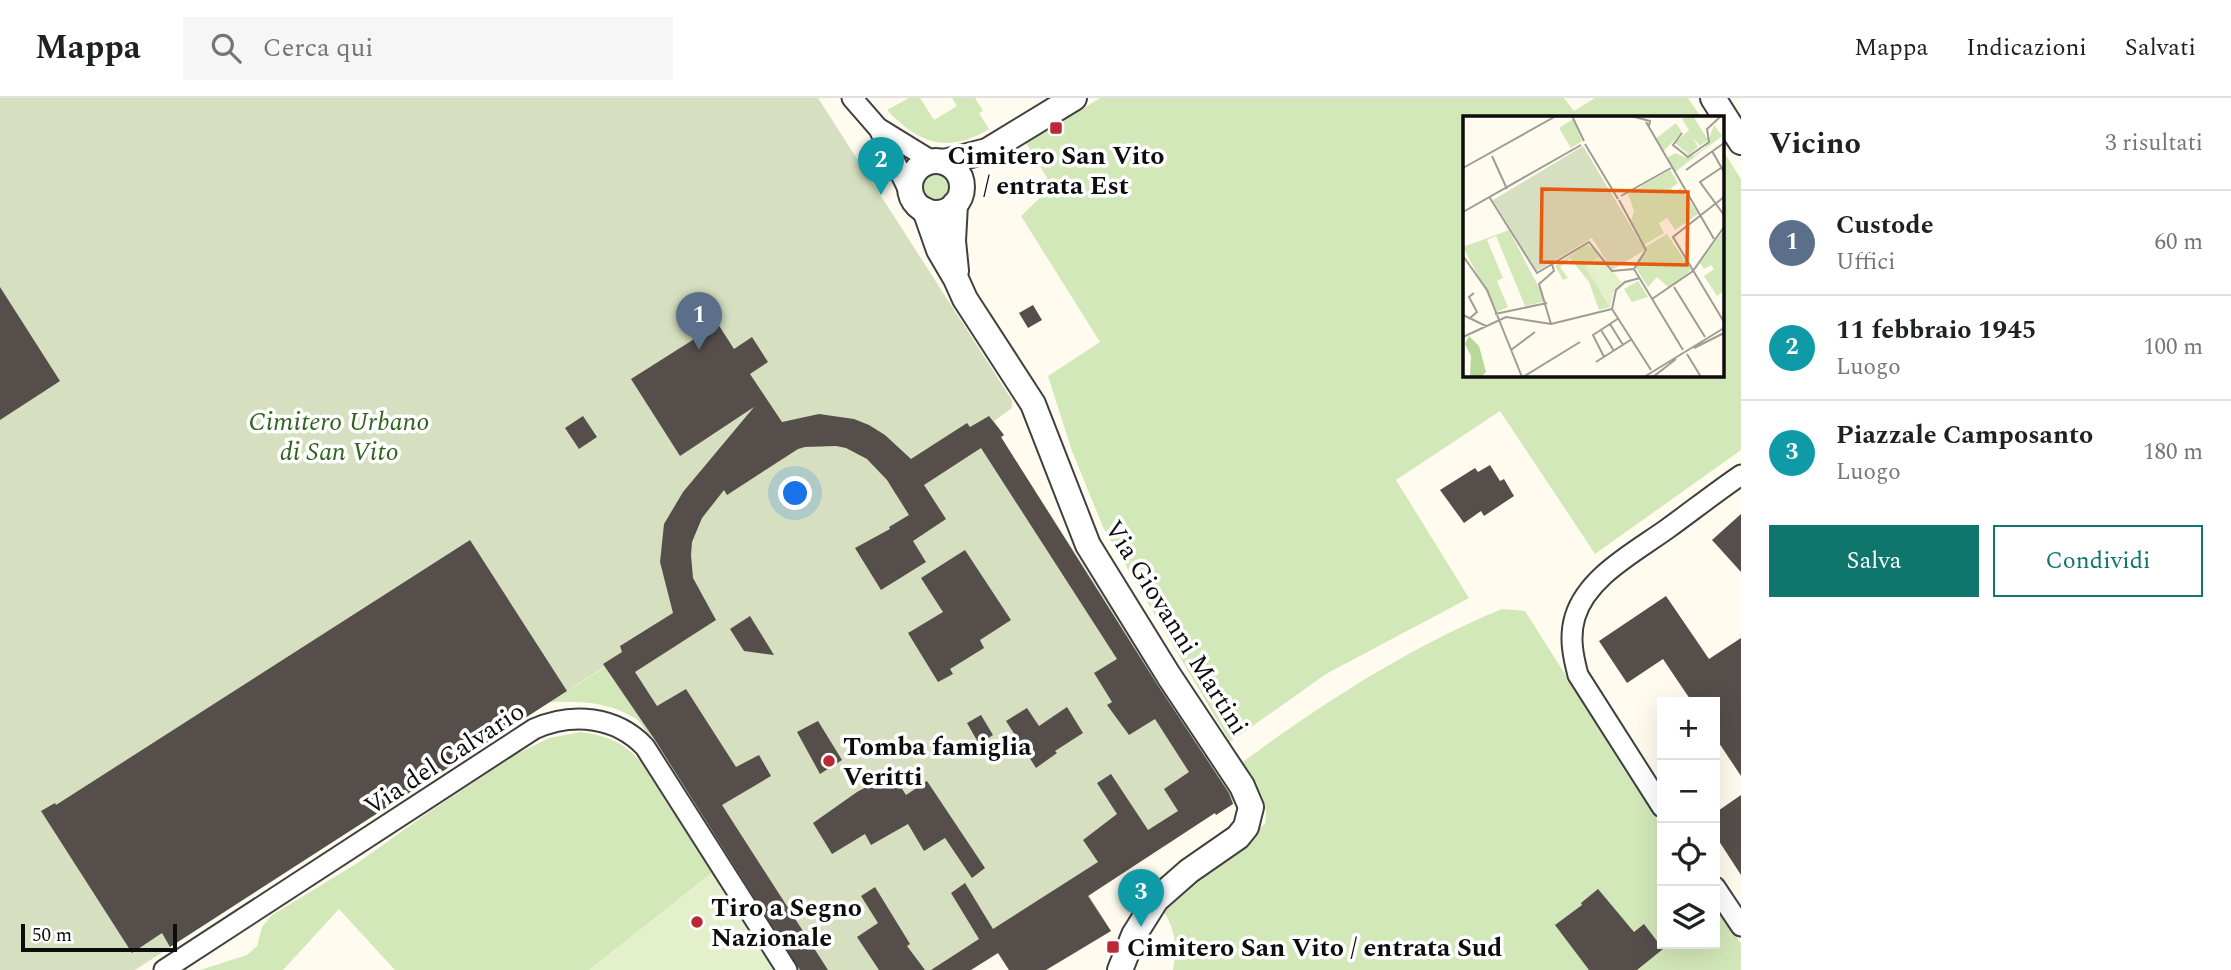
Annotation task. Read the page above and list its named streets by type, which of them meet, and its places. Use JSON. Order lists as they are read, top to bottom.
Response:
{
  "streets": {
    "street": ["Via Giovanni Martini", "Via del Calvario"]
  },
  "parks": ["Cimitero Urbano di San Vito"],
  "places": {
    "transit": ["Cimitero San Vito / entrata Est", "Cimitero San Vito / entrata Sud"],
    "other": ["Tomba famiglia Veritti", "Tiro a Segno Nazionale"]
  },
  "scale_bar": "50 m",
  "page": {
    "header": "Mappa",
    "search": "Cerca qui",
    "nav": ["Mappa", "Indicazioni", "Salvati"],
    "heading": ["Vicino", "3 risultati"],
    "pins": ["2", "1", "3"],
    "list": [
      {
        "mark": "1",
        "name": "Custode",
        "note": "Uffici",
        "value": "60 m"
      },
      {
        "mark": "2",
        "name": "11 febbraio 1945",
        "note": "Luogo",
        "value": "100 m"
      },
      {
        "mark": "3",
        "name": "Piazzale Camposanto",
        "note": "Luogo",
        "value": "180 m"
      }
    ],
    "buttons": ["Salva", "Condividi"],
    "map_buttons": ["+", "−"],
    "scale": "50 m"
  }
}
